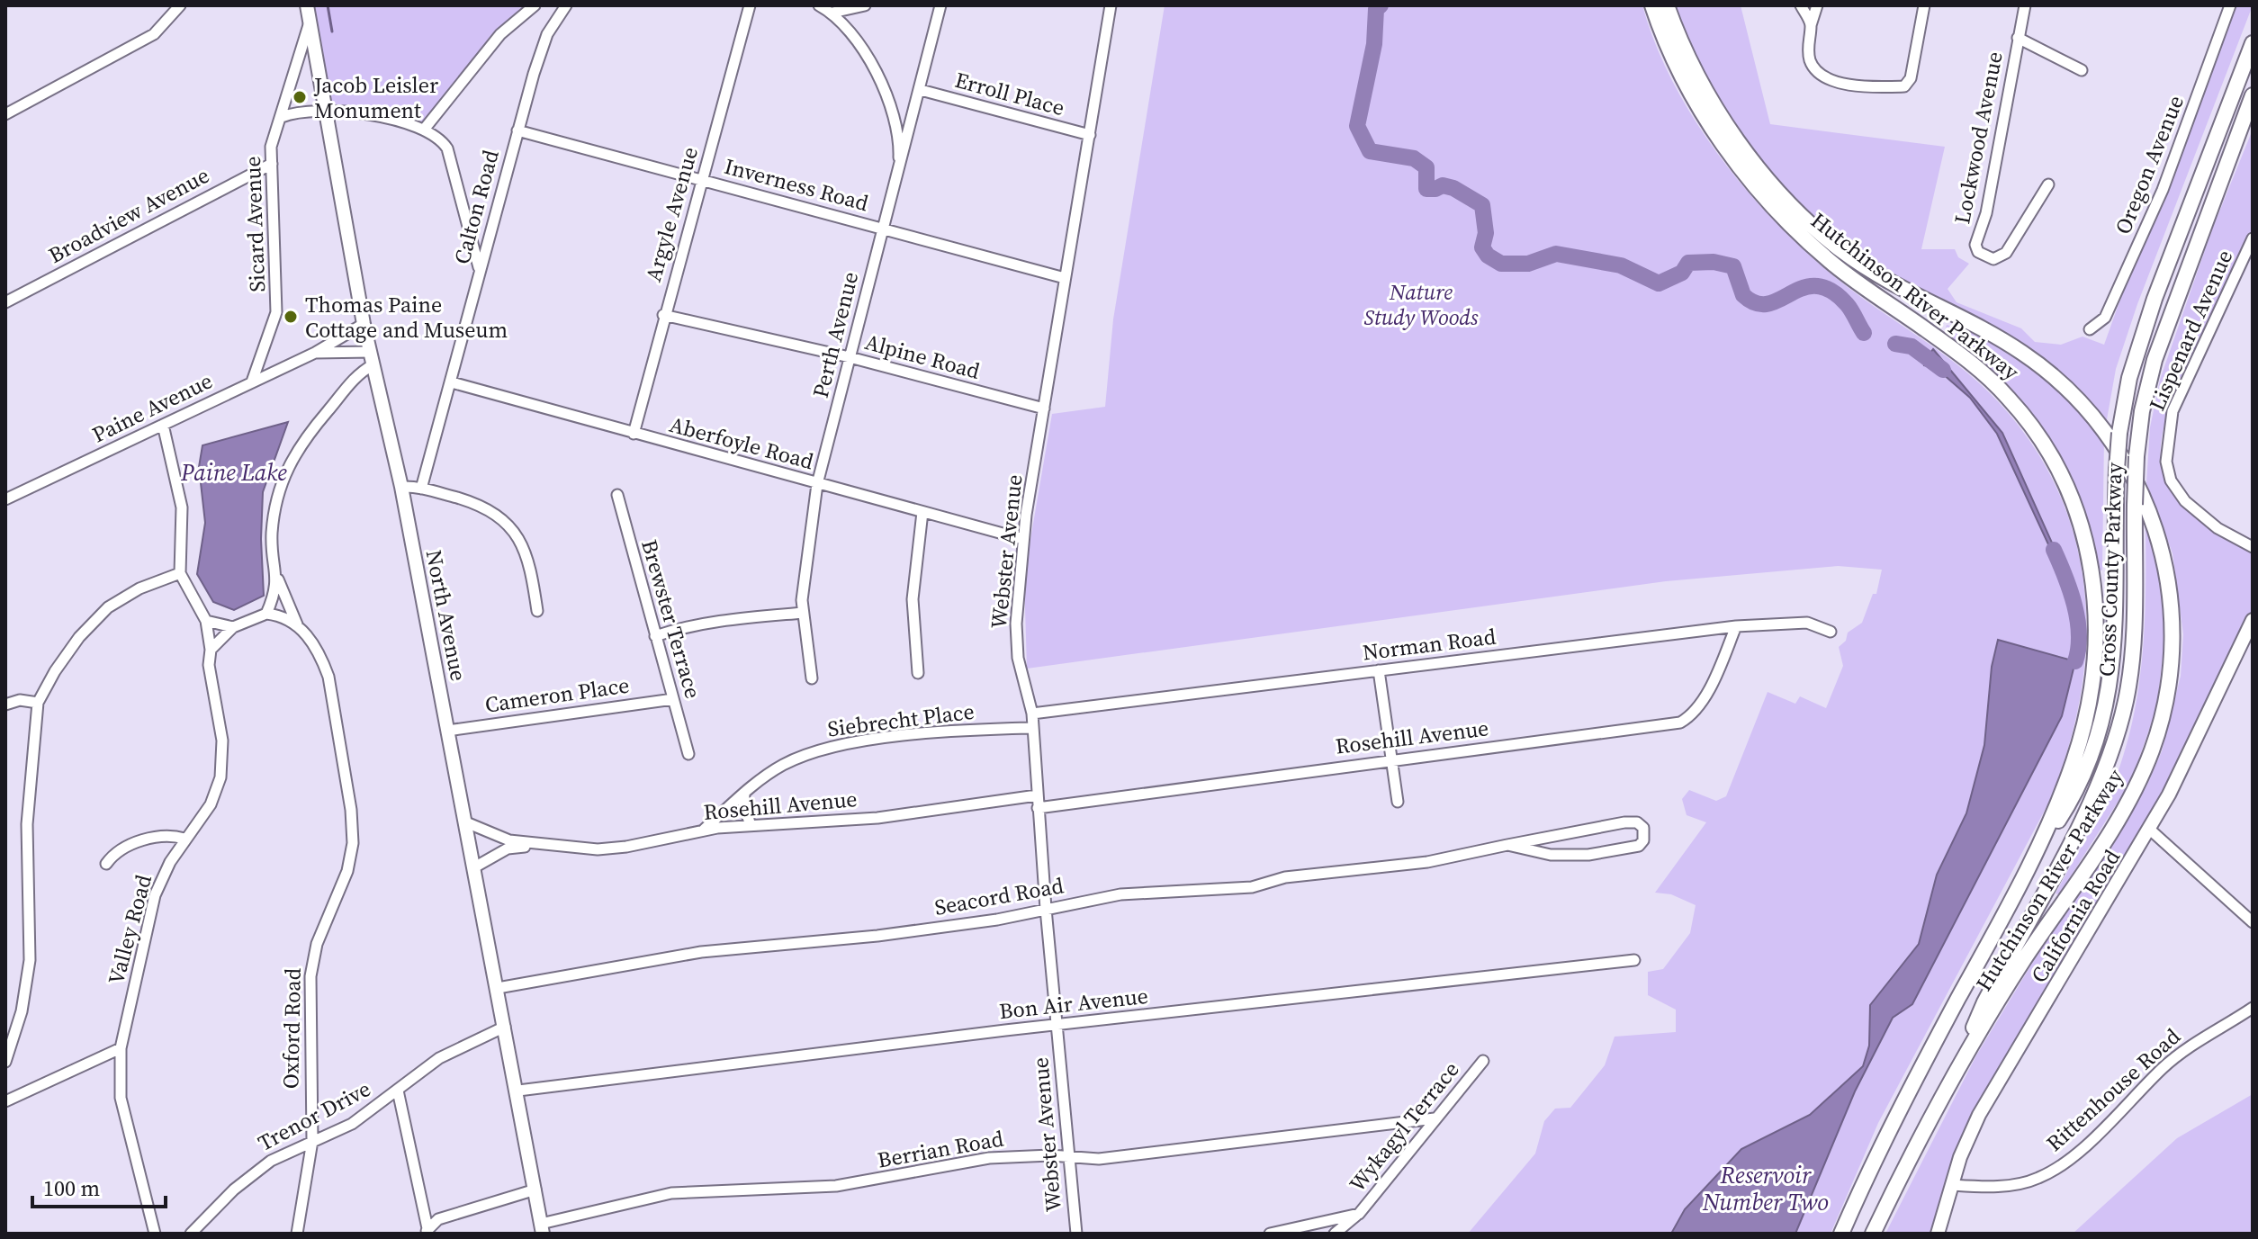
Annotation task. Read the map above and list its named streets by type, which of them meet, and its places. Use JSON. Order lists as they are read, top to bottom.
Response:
{
  "streets": {
    "highway": ["Hutchinson River Parkway", "Cross County Parkway"],
    "main road": ["North Avenue", "California Road"],
    "street": [
      "Erroll Place",
      "Lockwood Avenue",
      "Oregon Avenue",
      "Inverness Road",
      "Calton Road",
      "Argyle Avenue",
      "Broadview Avenue",
      "Sicard Avenue",
      "Lispenard Avenue",
      "Perth Avenue",
      "Alpine Road",
      "Paine Avenue",
      "Aberfoyle Road",
      "Webster Avenue",
      "Brewster Terrace",
      "Norman Road",
      "Cameron Place",
      "Siebrecht Place",
      "Rosehill Avenue",
      "Seacord Road",
      "Valley Road",
      "Bon Air Avenue",
      "Oxford Road",
      "Rittenhouse Road",
      "Trenor Drive",
      "Wykagyl Terrace",
      "Berrian Road"
    ]
  },
  "crossings": [
    ["Erroll Place", "Perth Avenue"],
    ["Erroll Place", "Webster Avenue"],
    ["Inverness Road", "Calton Road"],
    ["Inverness Road", "Argyle Avenue"],
    ["Inverness Road", "Perth Avenue"],
    ["Inverness Road", "Webster Avenue"],
    ["Calton Road", "Aberfoyle Road"],
    ["Argyle Avenue", "Alpine Road"],
    ["Argyle Avenue", "Aberfoyle Road"],
    ["Broadview Avenue", "Sicard Avenue"],
    ["Sicard Avenue", "Paine Avenue"],
    ["Sicard Avenue", "North Avenue"],
    ["Hutchinson River Parkway", "Cross County Parkway"],
    ["Perth Avenue", "Alpine Road"],
    ["Perth Avenue", "Aberfoyle Road"],
    ["Alpine Road", "Webster Avenue"],
    ["Paine Avenue", "North Avenue"],
    ["Aberfoyle Road", "Webster Avenue"],
    ["Webster Avenue", "Norman Road"],
    ["Webster Avenue", "Siebrecht Place"],
    ["Webster Avenue", "Rosehill Avenue"],
    ["Webster Avenue", "Seacord Road"],
    ["Webster Avenue", "Bon Air Avenue"],
    ["Webster Avenue", "Berrian Road"],
    ["North Avenue", "Cameron Place"],
    ["North Avenue", "Rosehill Avenue"],
    ["North Avenue", "Seacord Road"],
    ["North Avenue", "Bon Air Avenue"],
    ["North Avenue", "Trenor Drive"],
    ["North Avenue", "Berrian Road"],
    ["Brewster Terrace", "Cameron Place"],
    ["Norman Road", "Rosehill Avenue"],
    ["Siebrecht Place", "Rosehill Avenue"],
    ["California Road", "Rittenhouse Road"],
    ["Oxford Road", "Trenor Drive"],
    ["Wykagyl Terrace", "Berrian Road"]
  ],
  "water": ["Paine Lake", "Reservoir Number Two"],
  "parks": ["Nature Study Woods"],
  "places": ["Jacob Leisler Monument", "Thomas Paine Cottage and Museum"],
  "scale_bar": "100 m"
}
